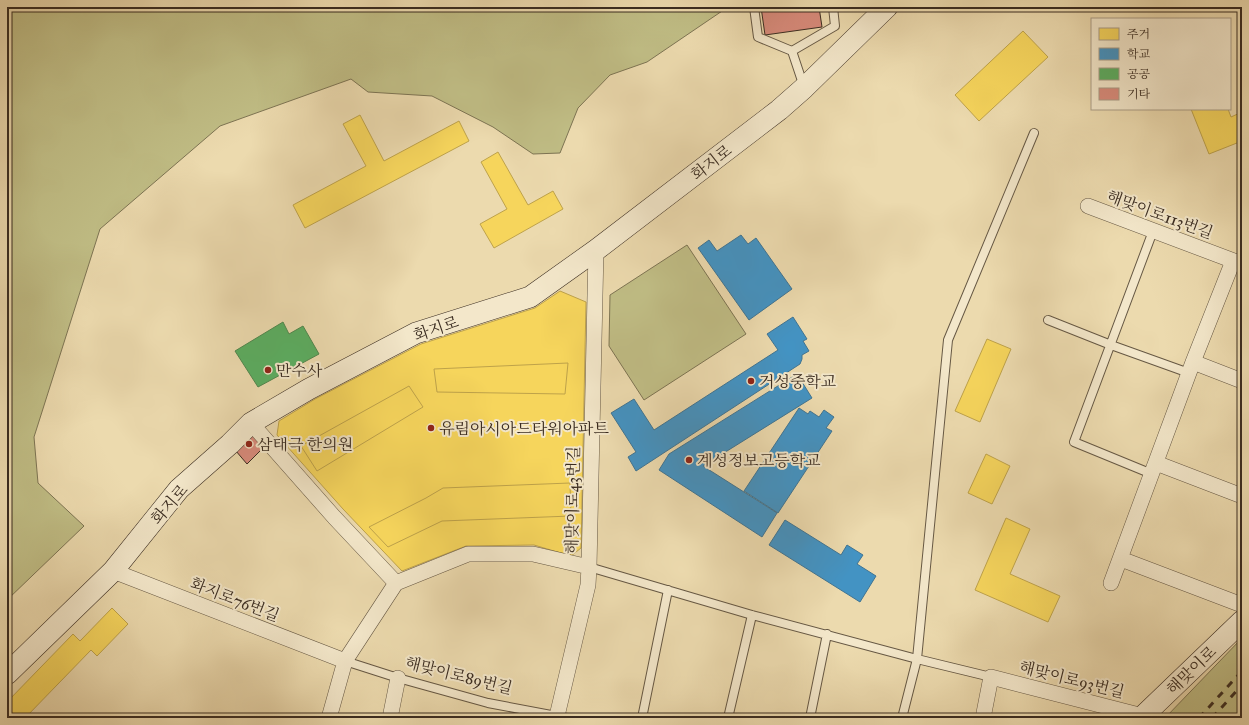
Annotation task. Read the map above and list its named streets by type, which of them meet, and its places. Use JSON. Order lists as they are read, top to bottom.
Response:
{
  "streets": {
    "street": [
      "화지로",
      "해맞이로113번길",
      "해맞이로43번길",
      "화지로76번길",
      "해맞이로",
      "해맞이로93번길"
    ],
    "lane": ["해맞이로89번길"]
  },
  "crossings": [
    ["화지로", "해맞이로43번길"],
    ["화지로", "화지로76번길"],
    ["화지로76번길", "해맞이로89번길"],
    ["해맞이로", "해맞이로93번길"]
  ],
  "places": [
    "만수사",
    "거성중학교",
    "유림아시아드타워아파트",
    "삼태극 한의원",
    "계성정보고등학교"
  ],
  "legend": [
    "주거",
    "학교",
    "공공",
    "기타"
  ]
}
